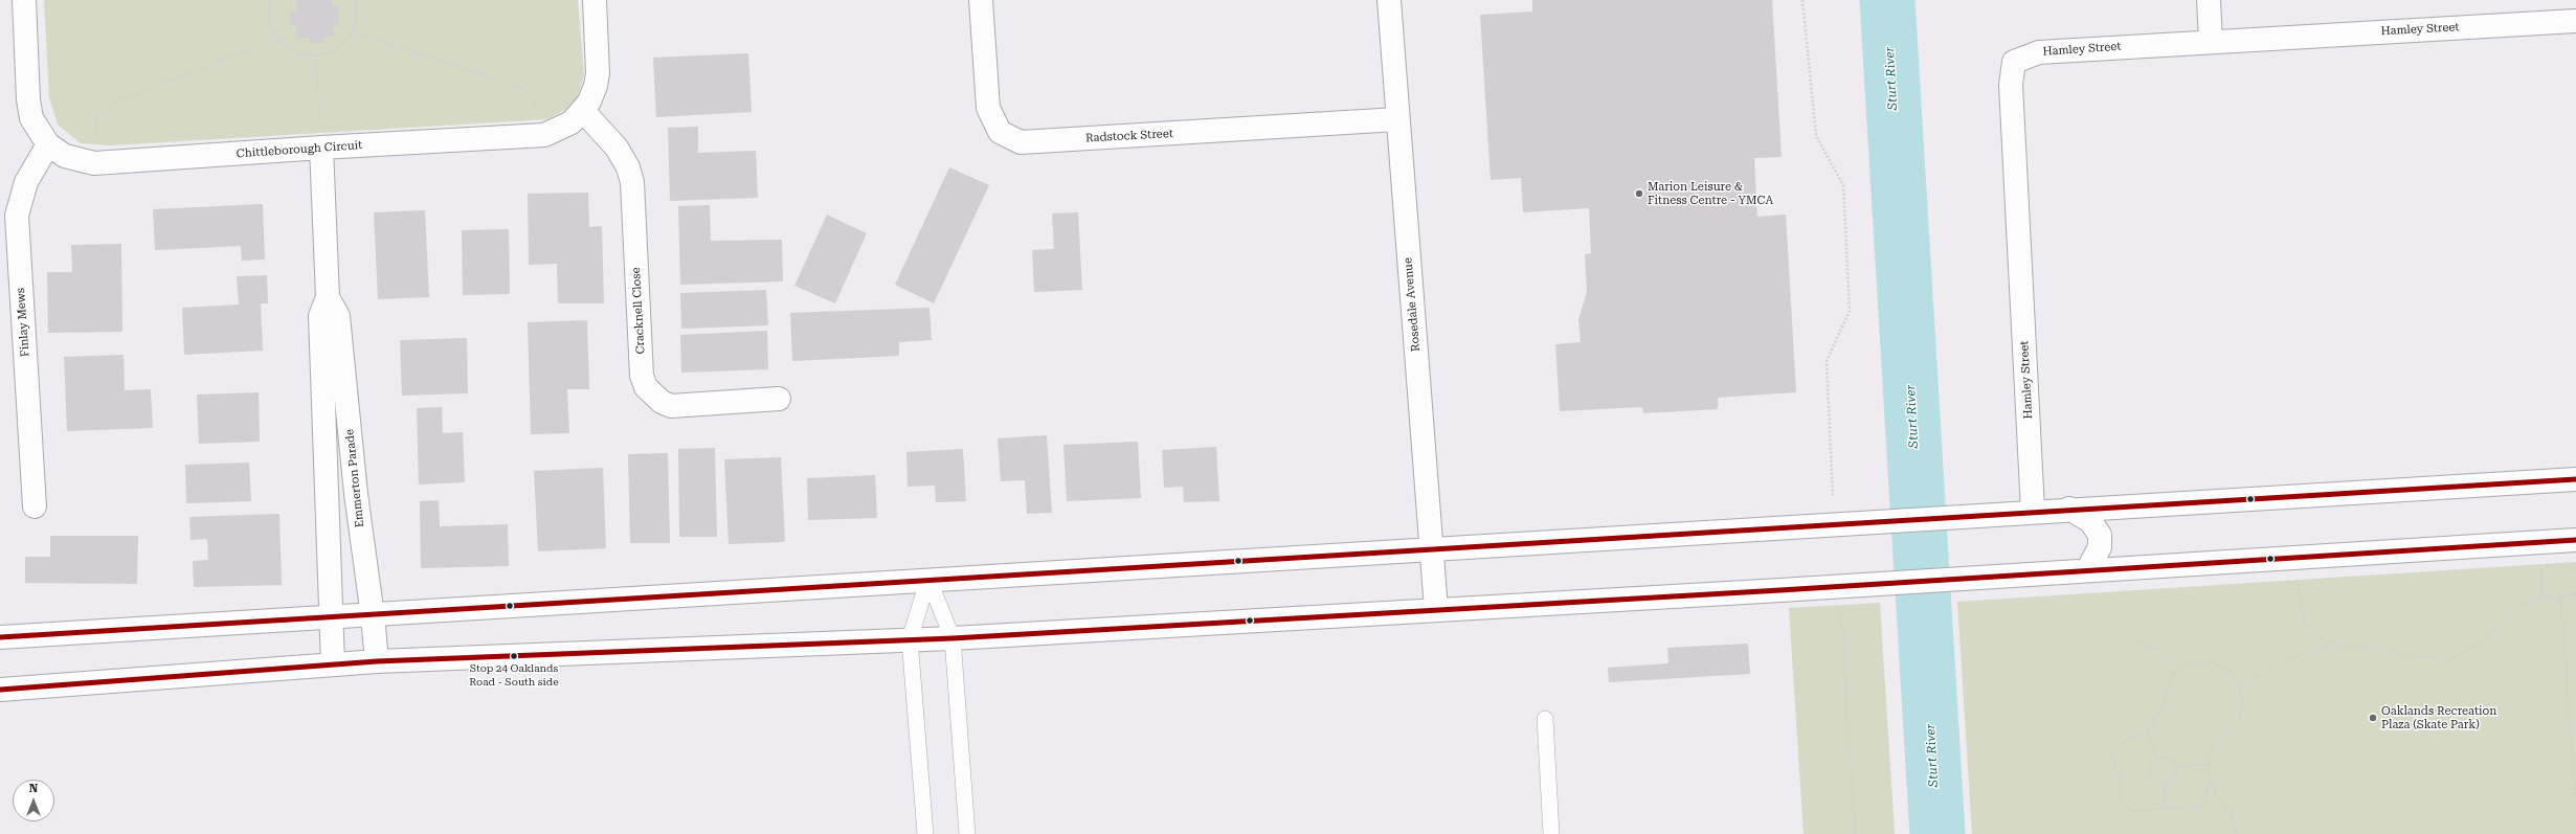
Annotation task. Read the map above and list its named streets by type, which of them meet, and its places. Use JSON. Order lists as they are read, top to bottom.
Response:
{
  "streets": {
    "main road": [
      "Hamley Street",
      "Radstock Street",
      "Chittleborough Circuit",
      "Rosedale Avenue",
      "Cracknell Close",
      "Finlay Mews",
      "Emmerton Parade"
    ]
  },
  "crossings": [
    ["Radstock Street", "Rosedale Avenue"],
    ["Chittleborough Circuit", "Cracknell Close"],
    ["Chittleborough Circuit", "Finlay Mews"],
    ["Chittleborough Circuit", "Emmerton Parade"]
  ],
  "water": ["Sturt River"],
  "places": ["Marion Leisure & Fitness Centre - YMCA", "Stop 24 Oaklands Road - South side", "Oaklands Recreation Plaza (Skate Park)"],
  "north": "top"
}
